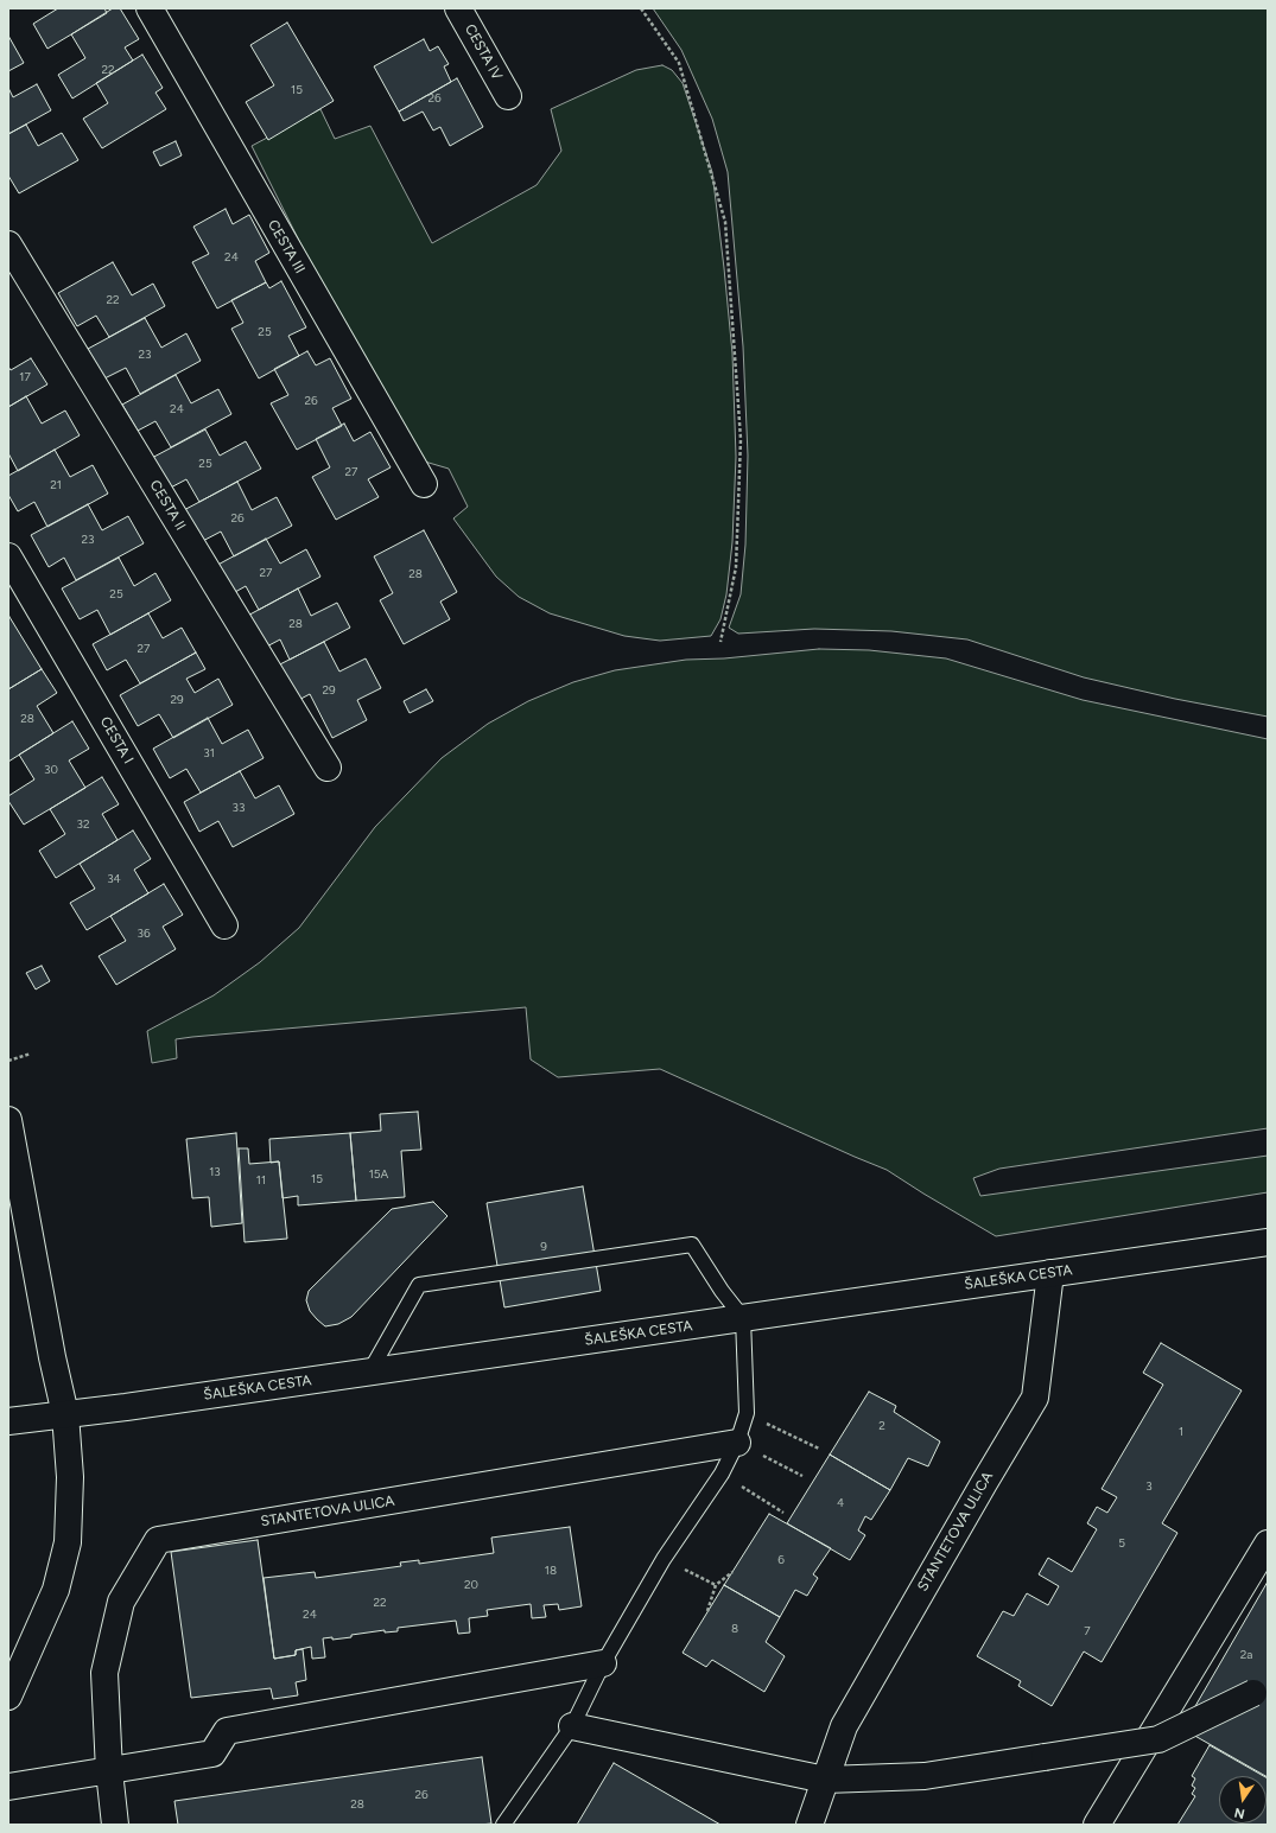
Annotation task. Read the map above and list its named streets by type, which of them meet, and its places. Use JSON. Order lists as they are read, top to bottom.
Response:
{
  "streets": {
    "street": [
      "CESTA IV",
      "CESTA III",
      "CESTA II",
      "CESTA I",
      "ŠALEŠKA CESTA",
      "STANTETOVA ULICA"
    ]
  },
  "crossings": [
    ["ŠALEŠKA CESTA", "STANTETOVA ULICA"]
  ],
  "house_numbers": [
    "22",
    "15",
    "26",
    "24",
    "22",
    "25",
    "23",
    "17",
    "26",
    "24",
    "25",
    "27",
    "21",
    "26",
    "23",
    "27",
    "28",
    "25",
    "28",
    "27",
    "29",
    "29",
    "28",
    "31",
    "30",
    "33",
    "32",
    "34",
    "36",
    "13",
    "15A",
    "15",
    "11",
    "9",
    "2",
    "1",
    "3",
    "4",
    "5",
    "6",
    "18",
    "20",
    "22",
    "24",
    "8",
    "7",
    "2a",
    "26",
    "28"
  ],
  "north": "bottom"
}
